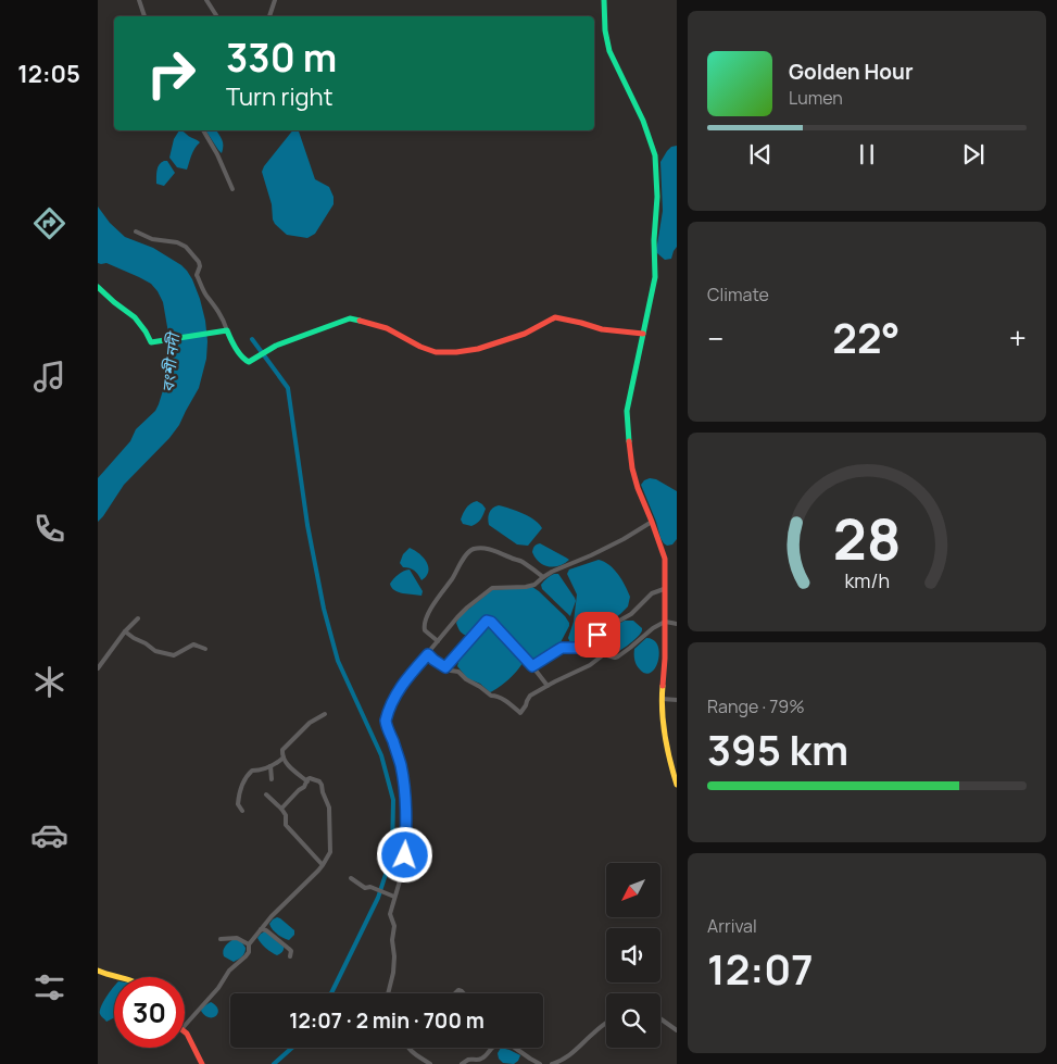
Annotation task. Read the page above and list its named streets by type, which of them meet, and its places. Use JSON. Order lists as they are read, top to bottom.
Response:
{
  "water": ["বংশী নদী"],
  "north": "bottom left",
  "page": {
    "tabs": "12:05",
    "turn": ["330 m", "Turn right"],
    "song": ["Golden Hour", "Lumen"],
    "tile": [
      "Climate",
      ["Range · 79%", "395 km"],
      ["Arrival", "12:07"]
    ],
    "heat": ["−", "22°", "+"],
    "limit": "30",
    "trip": "12:07 · 2 min · 700 m",
    "gauge": ["28", "km/h"]
  }
}
